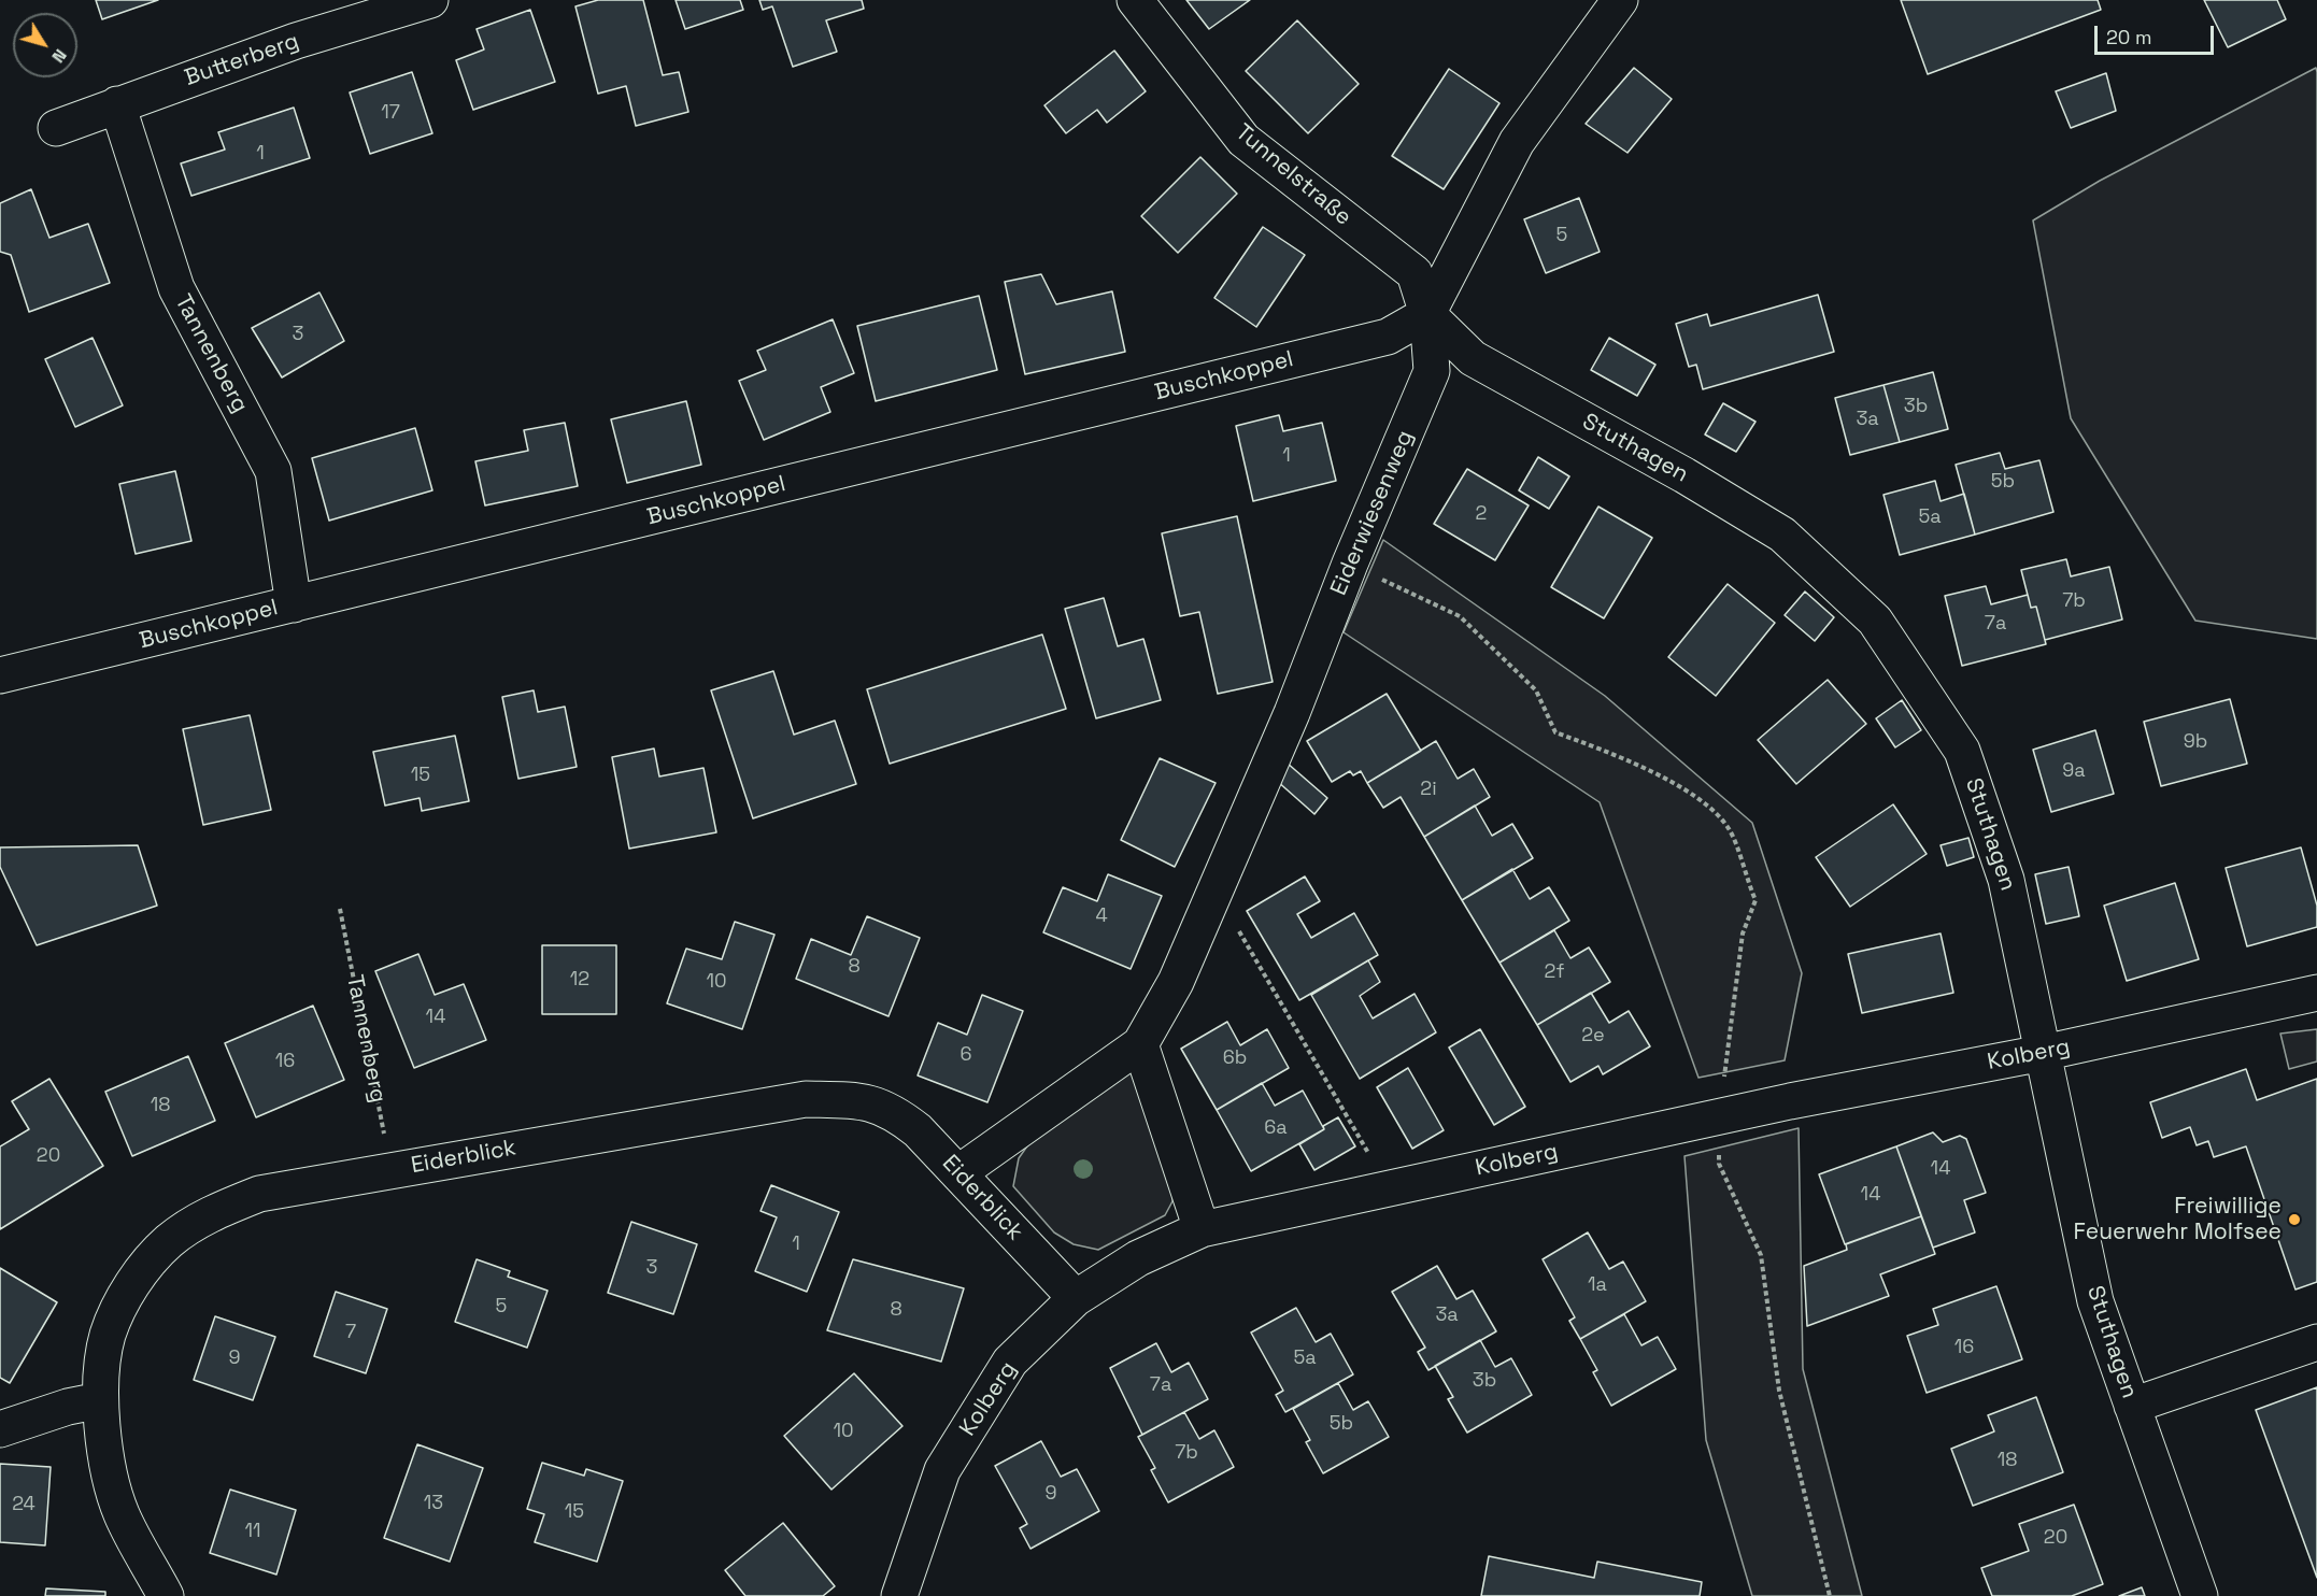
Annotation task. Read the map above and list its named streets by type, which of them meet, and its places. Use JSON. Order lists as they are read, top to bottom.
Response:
{
  "streets": {
    "street": [
      "Butterberg",
      "Tunnelstraße",
      "Tannenberg",
      "Buschkoppel",
      "Stuthagen",
      "Eiderwiesenweg",
      "Kolberg",
      "Eiderblick"
    ]
  },
  "crossings": [
    ["Butterberg", "Tannenberg"],
    ["Tunnelstraße", "Buschkoppel"],
    ["Tunnelstraße", "Stuthagen"],
    ["Tunnelstraße", "Eiderwiesenweg"],
    ["Tannenberg", "Buschkoppel"],
    ["Tannenberg", "Eiderblick"],
    ["Buschkoppel", "Stuthagen"],
    ["Buschkoppel", "Eiderwiesenweg"],
    ["Stuthagen", "Eiderwiesenweg"],
    ["Stuthagen", "Kolberg"],
    ["Kolberg", "Eiderblick"]
  ],
  "places": ["Freiwillige Feuerwehr Molfsee"],
  "house_numbers": [
    "17",
    "1",
    "5",
    "3",
    "3b",
    "3a",
    "1",
    "5b",
    "2",
    "5a",
    "7b",
    "7a",
    "9b",
    "9a",
    "15",
    "2i",
    "4",
    "8",
    "2f",
    "12",
    "10",
    "14",
    "2e",
    "6",
    "6b",
    "16",
    "18",
    "6a",
    "20",
    "14",
    "14",
    "1",
    "3",
    "1a",
    "5",
    "8",
    "3a",
    "7",
    "16",
    "9",
    "5a",
    "3b",
    "7a",
    "5b",
    "10",
    "7b",
    "18",
    "9",
    "13",
    "24",
    "15",
    "11",
    "20"
  ],
  "scale_bar": "20 m",
  "north": "bottom right"
}
